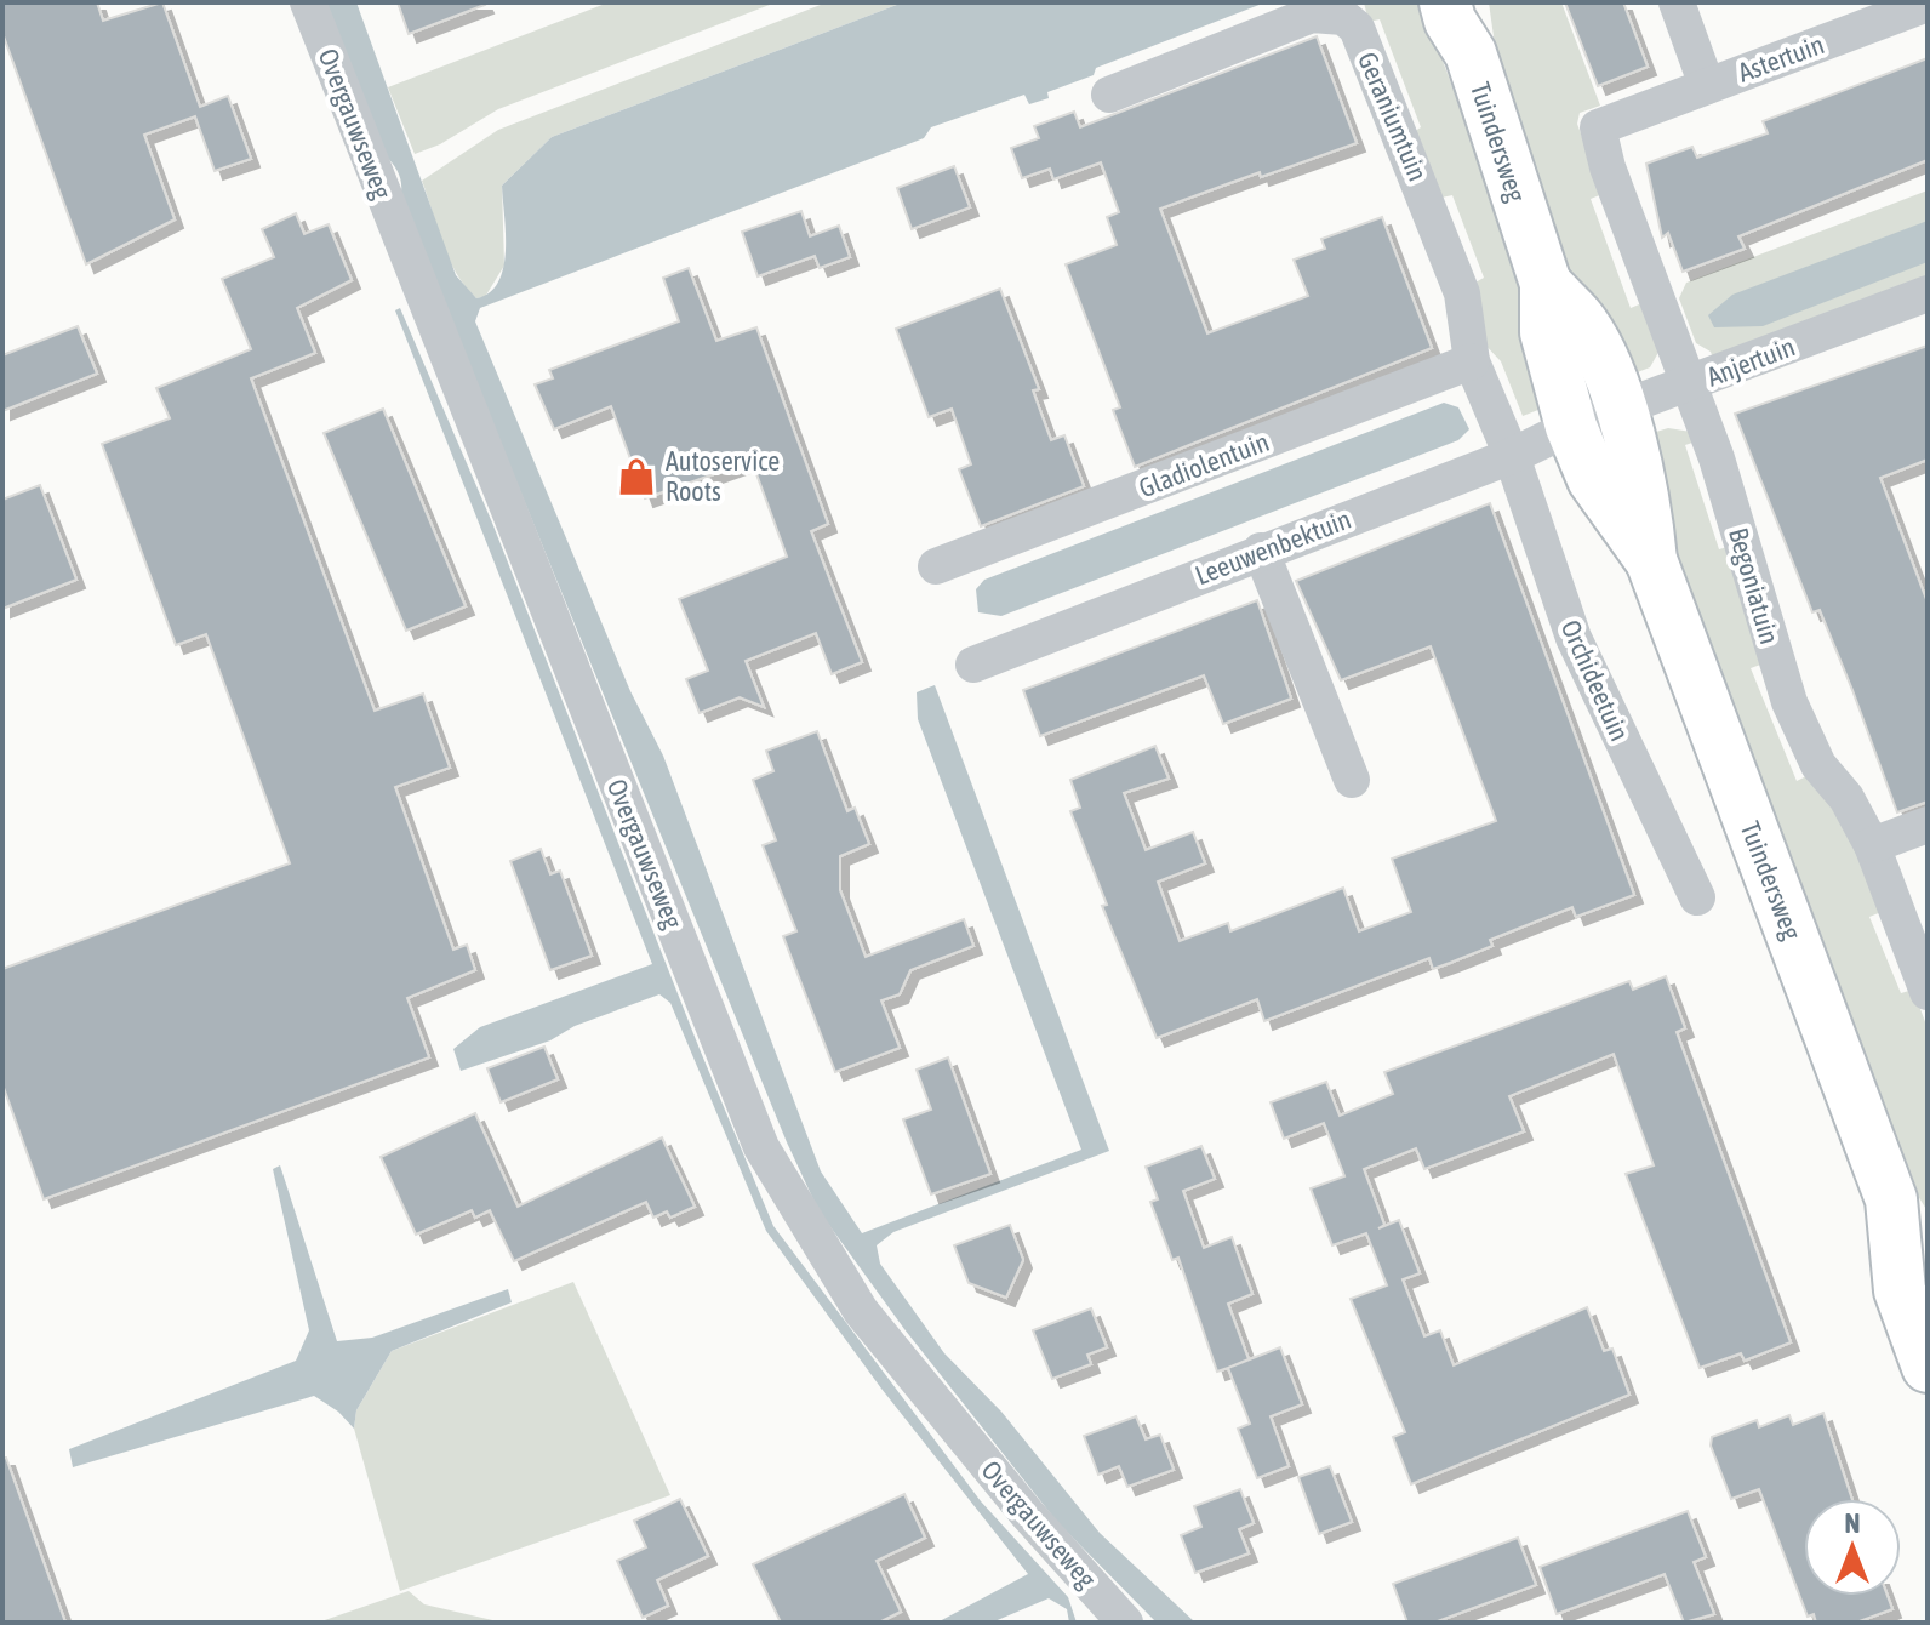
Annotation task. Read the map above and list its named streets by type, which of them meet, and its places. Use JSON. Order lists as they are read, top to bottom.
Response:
{
  "streets": {
    "main road": ["Tuindersweg"],
    "street": [
      "Astertuin",
      "Geraniumtuin",
      "Overgauwseweg",
      "Anjertuin",
      "Gladiolentuin",
      "Leeuwenbektuin",
      "Begoniatuin",
      "Orchideetuin"
    ]
  },
  "crossings": [
    ["Astertuin", "Begoniatuin"],
    ["Geraniumtuin", "Gladiolentuin"],
    ["Geraniumtuin", "Leeuwenbektuin"],
    ["Geraniumtuin", "Orchideetuin"],
    ["Tuindersweg", "Anjertuin"],
    ["Tuindersweg", "Leeuwenbektuin"],
    ["Anjertuin", "Leeuwenbektuin"],
    ["Anjertuin", "Begoniatuin"],
    ["Leeuwenbektuin", "Orchideetuin"]
  ],
  "places": {
    "shop": ["Autoservice Roots"]
  },
  "north": "top"
}
